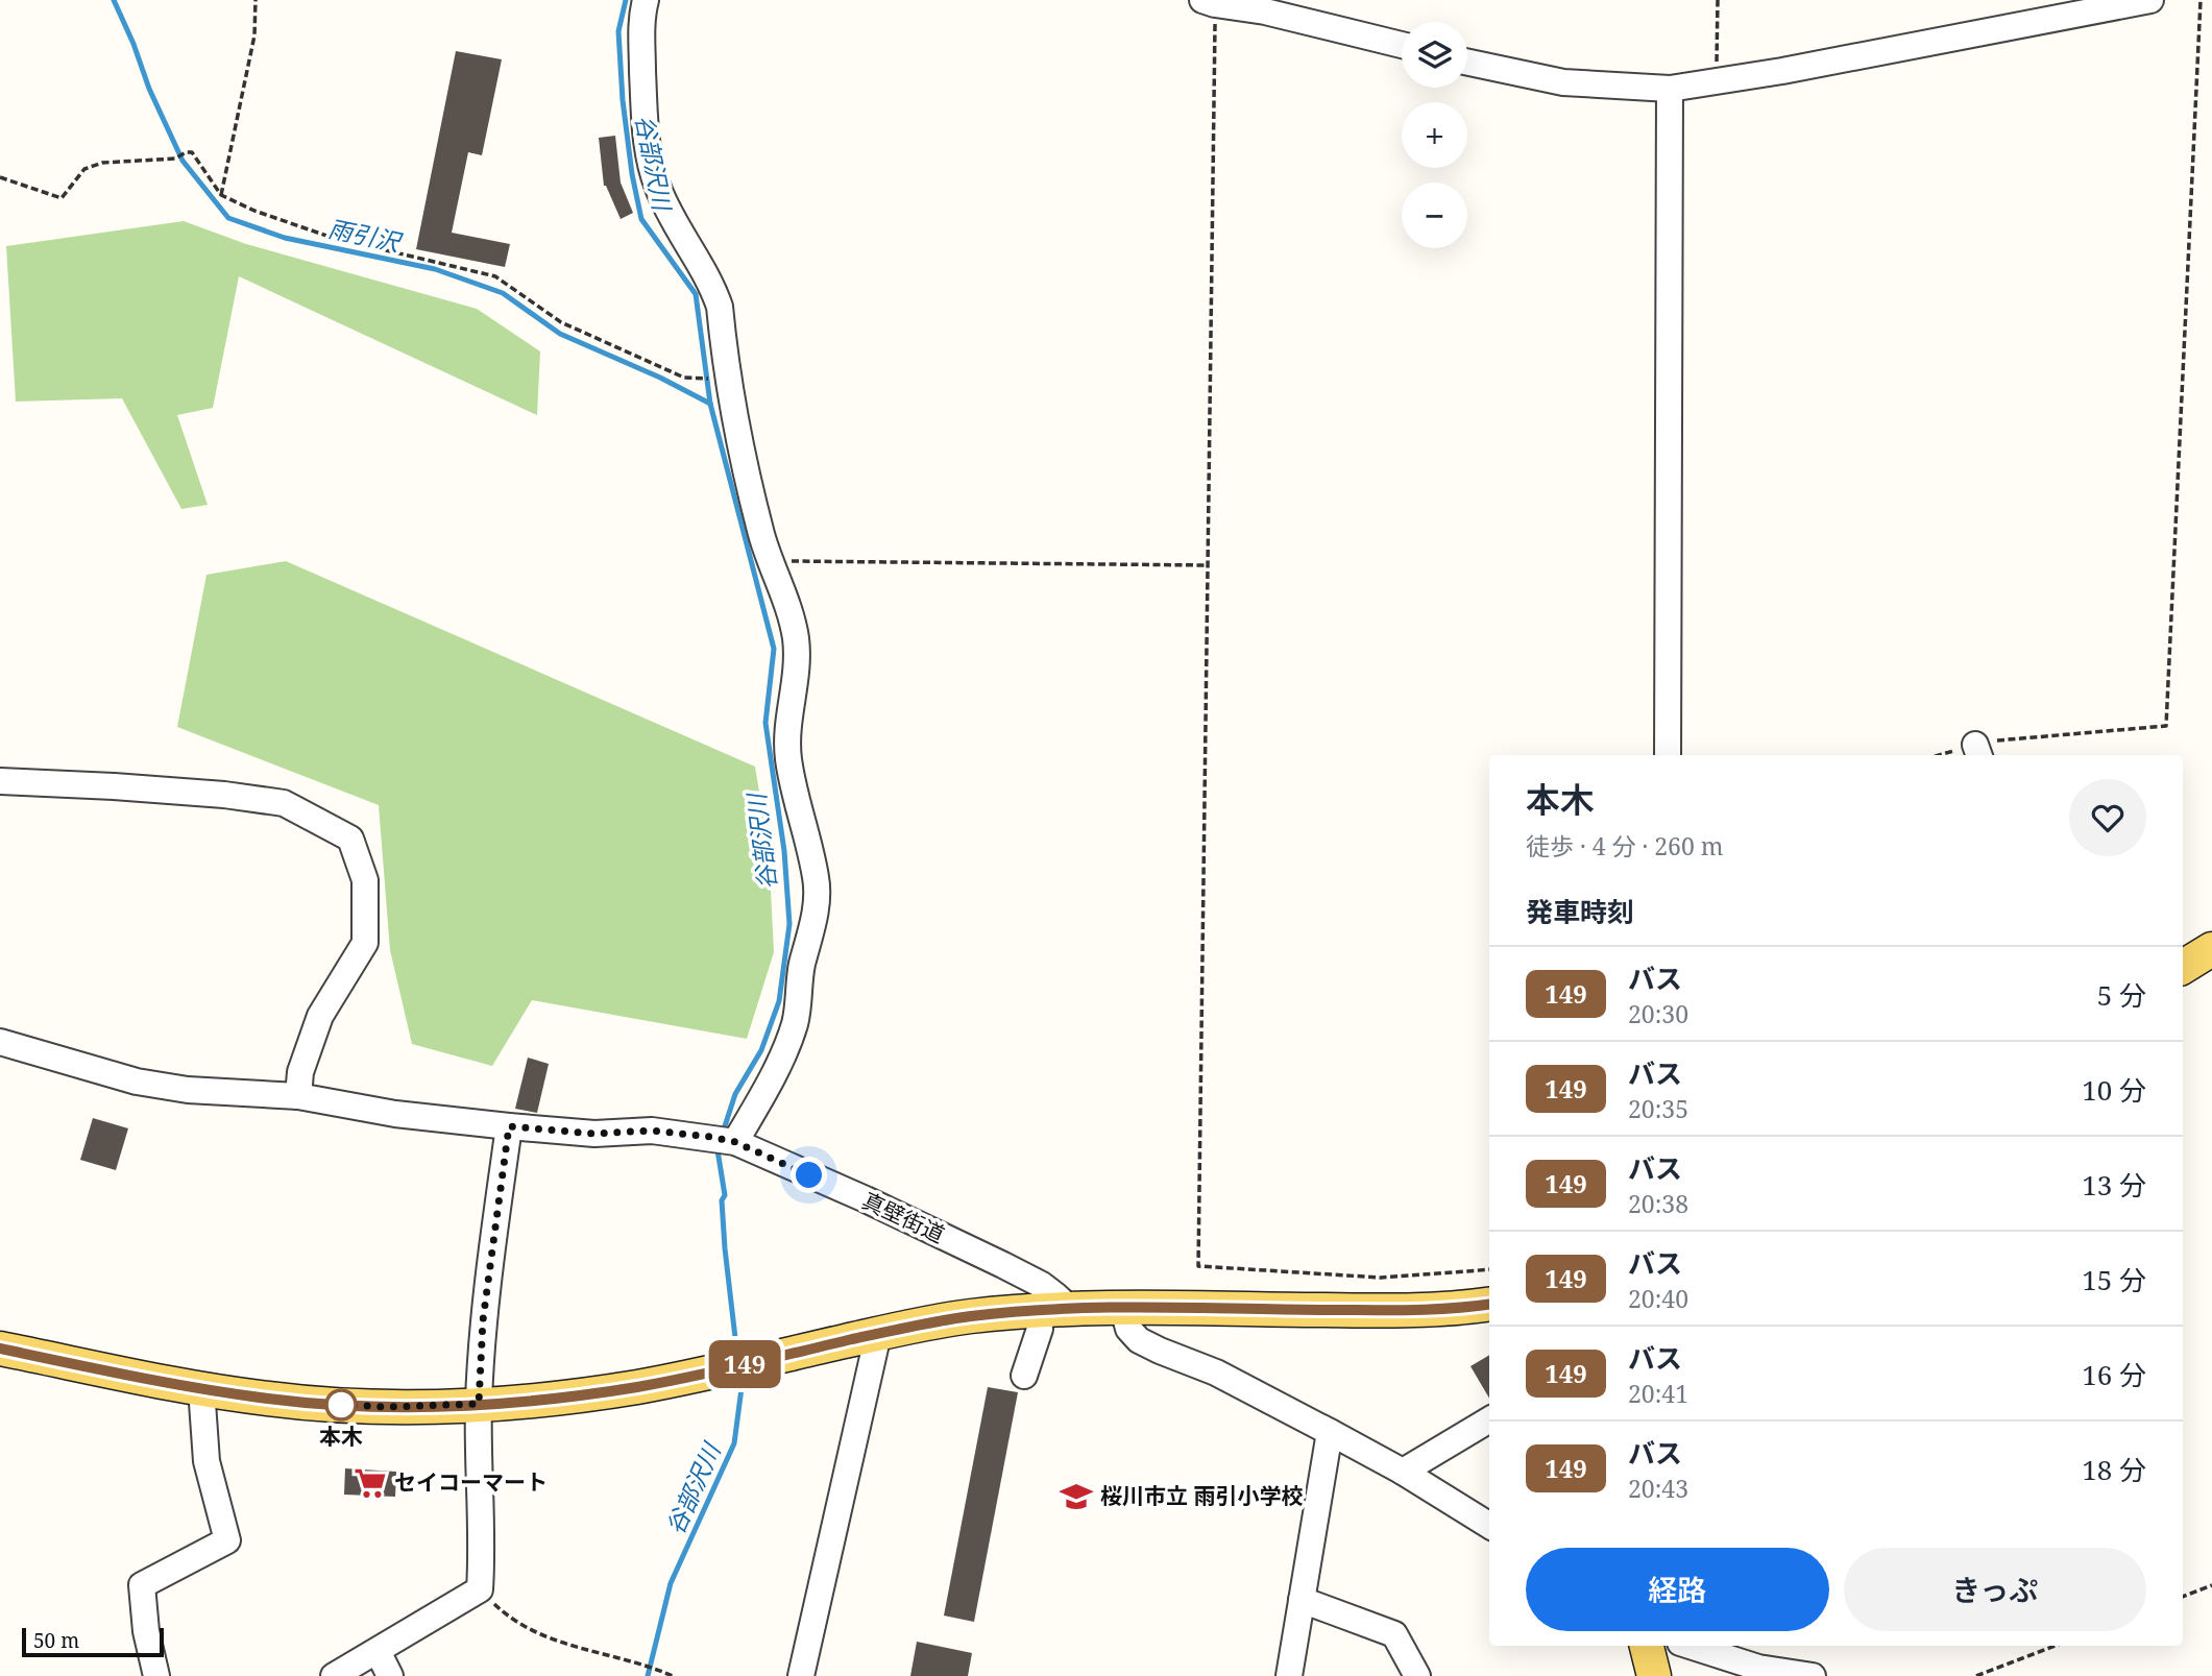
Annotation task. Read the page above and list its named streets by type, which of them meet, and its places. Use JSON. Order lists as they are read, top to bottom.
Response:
{
  "streets": {
    "street": ["真壁街道"]
  },
  "water": ["谷部沢川", "雨引沢"],
  "places": {
    "other": ["本木"],
    "supermarket": ["セイコーマート"],
    "school or university": ["桜川市立 雨引小学校"]
  },
  "lines": ["bus line 149"],
  "scale_bar": "50 m",
  "page": {
    "on_map": "149",
    "map_buttons": ["+", "−"],
    "heading": [
      ["本木", "徒歩 · 4 分 · 260 m"],
      "発車時刻"
    ],
    "list": [
      {
        "mark": "149",
        "name": "バス",
        "note": "20:30",
        "value": "5 分"
      },
      {
        "mark": "149",
        "name": "バス",
        "note": "20:35",
        "value": "10 分"
      },
      {
        "mark": "149",
        "name": "バス",
        "note": "20:38",
        "value": "13 分"
      },
      {
        "mark": "149",
        "name": "バス",
        "note": "20:40",
        "value": "15 分"
      },
      {
        "mark": "149",
        "name": "バス",
        "note": "20:41",
        "value": "16 分"
      },
      {
        "mark": "149",
        "name": "バス",
        "note": "20:43",
        "value": "18 分"
      }
    ],
    "buttons": ["経路", "きっぷ"],
    "scale": "50 m"
  }
}
